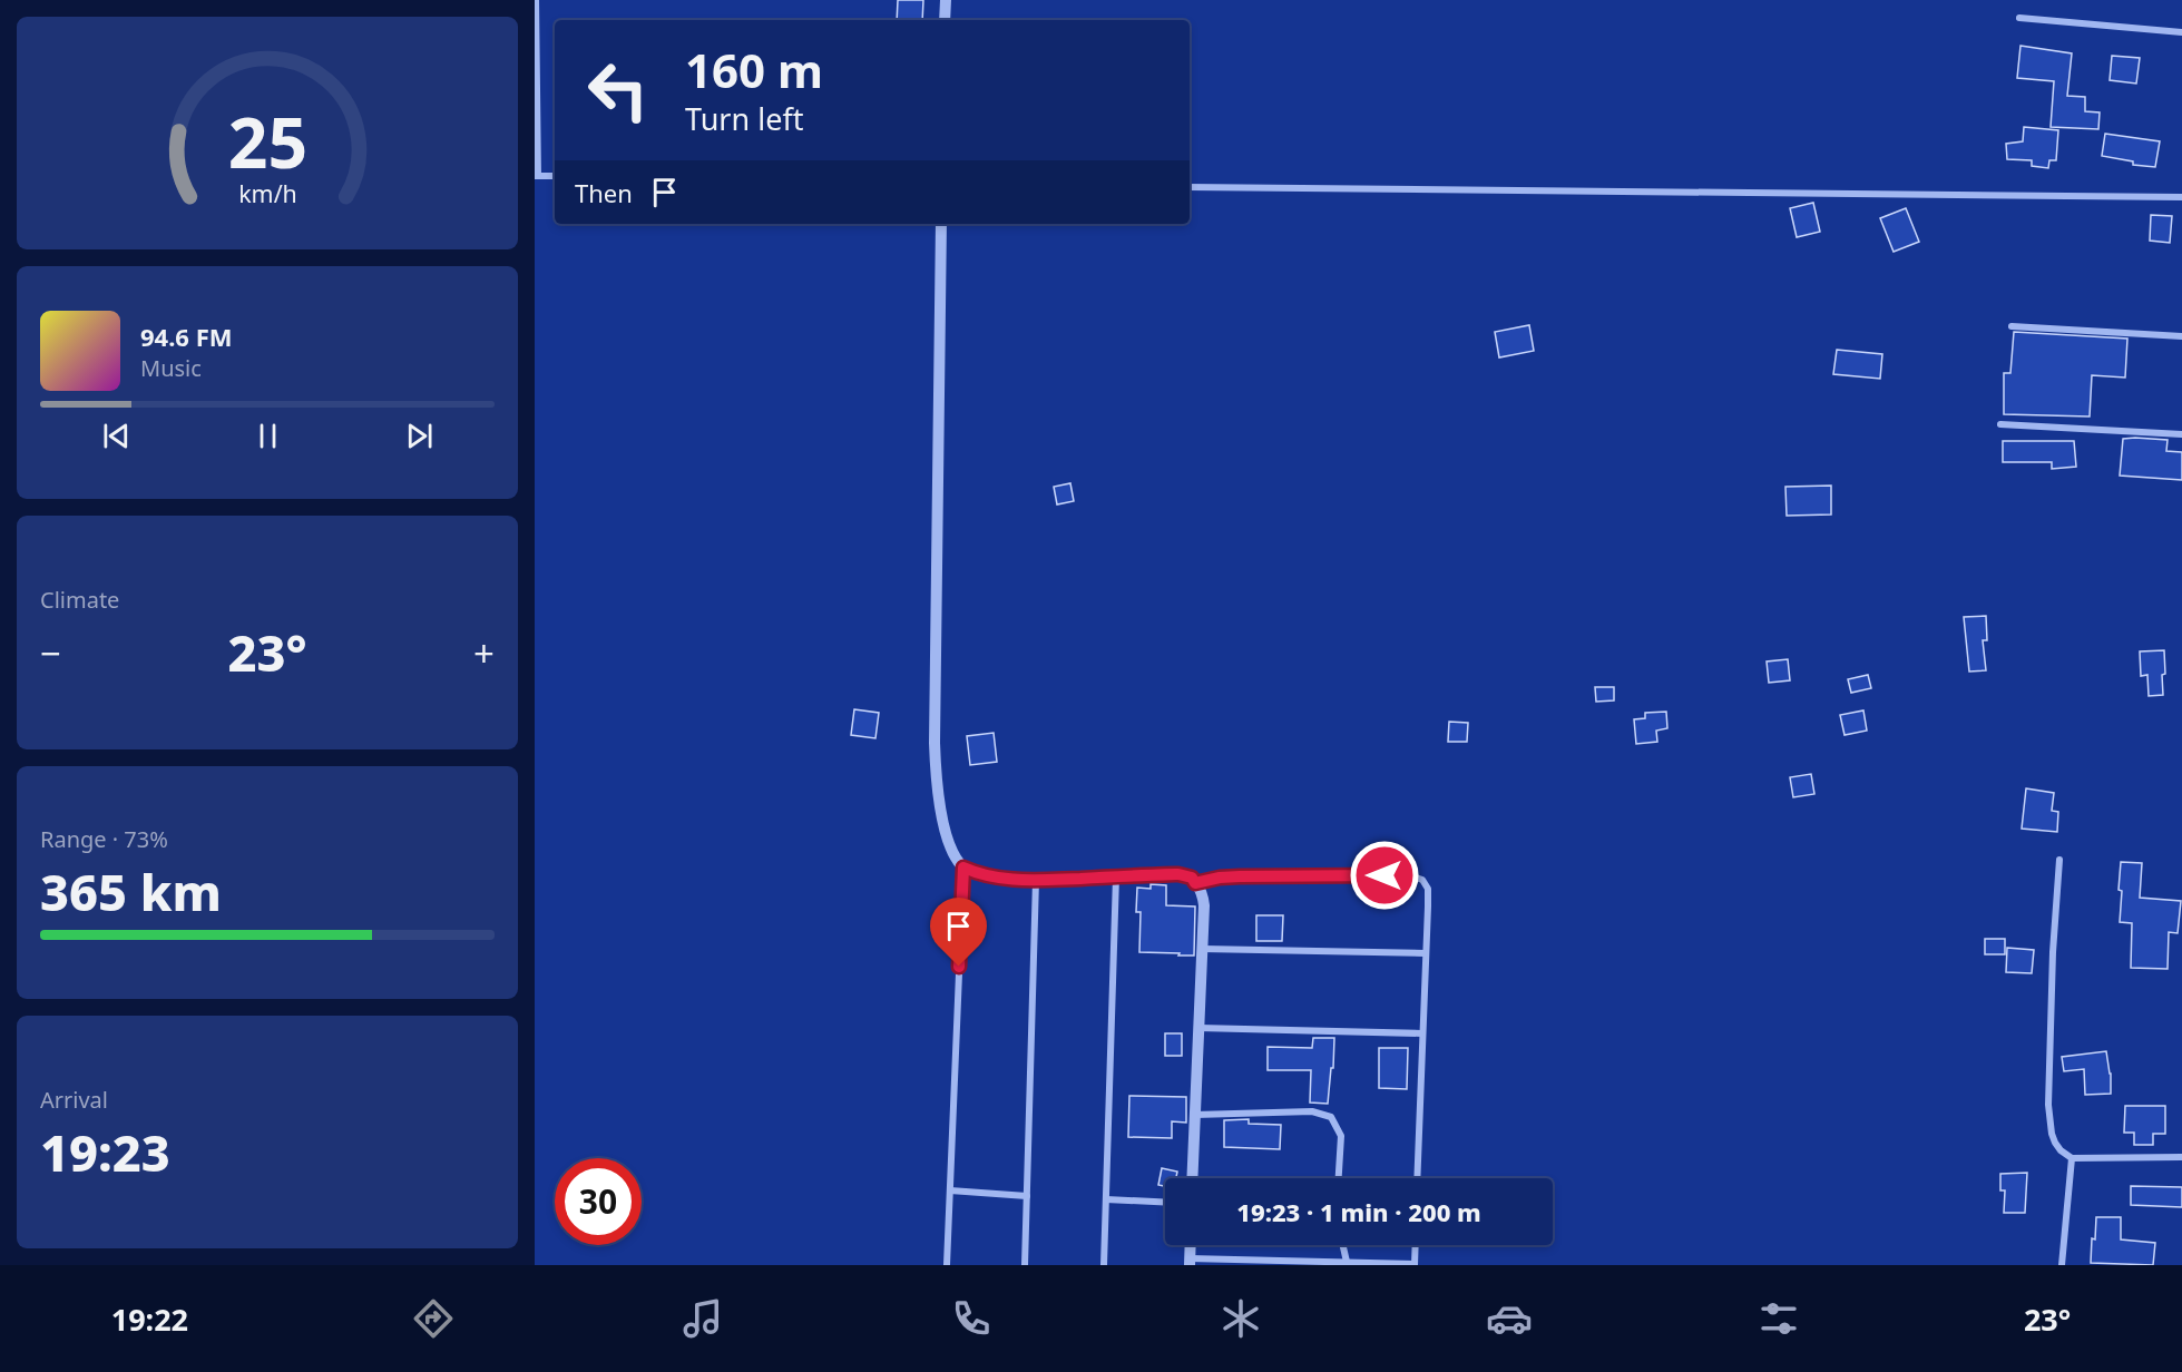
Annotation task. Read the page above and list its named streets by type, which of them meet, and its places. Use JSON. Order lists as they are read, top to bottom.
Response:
{
  "page": {
    "turn": ["160 m", "Turn left"],
    "then": "Then",
    "song": ["94.6 FM", "Music"],
    "tile": [
      "Climate",
      ["Range · 73%", "365 km"],
      ["Arrival", "19:23"]
    ],
    "heat": ["−", "23°", "+"],
    "limit": "30",
    "trip": "19:23 · 1 min · 200 m",
    "tabs": ["19:22", "23°"],
    "gauge": ["25", "km/h"]
  }
}
